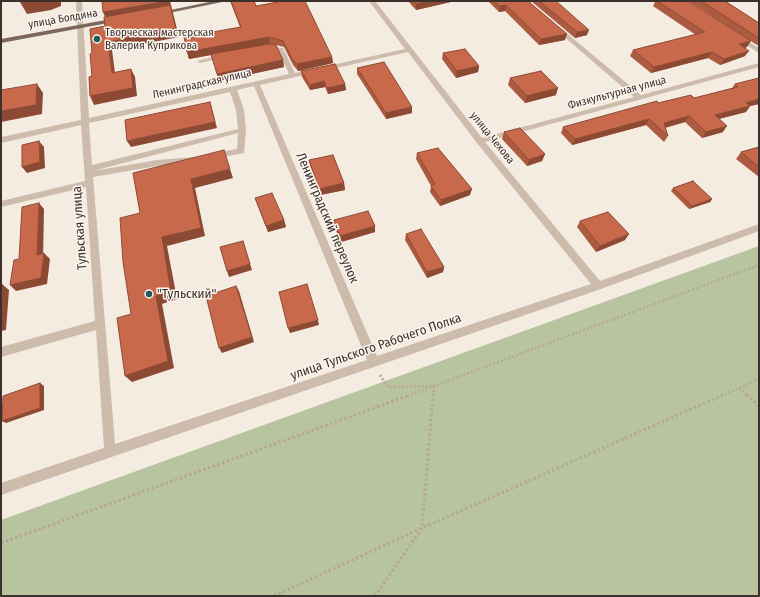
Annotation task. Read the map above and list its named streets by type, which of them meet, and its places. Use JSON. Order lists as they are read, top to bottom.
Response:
{
  "streets": {
    "main road": ["улица Болдина"],
    "street": [
      "Ленинградская улица",
      "Физкультурная улица",
      "улица Чехова",
      "Ленинградский переулок",
      "Тульская улица",
      "улица Тульского Рабочего Полка"
    ]
  },
  "crossings": [
    ["улица Болдина", "Тульская улица"],
    ["Ленинградская улица", "улица Чехова"],
    ["Ленинградская улица", "Ленинградский переулок"],
    ["Ленинградская улица", "Тульская улица"],
    ["Физкультурная улица", "улица Чехова"],
    ["улица Чехова", "улица Тульского Рабочего Полка"],
    ["Ленинградский переулок", "улица Тульского Рабочего Полка"],
    ["Тульская улица", "улица Тульского Рабочего Полка"]
  ],
  "places": ["Творческая мастерская Валерия Куприкова", "\"Тульский\""]
}
